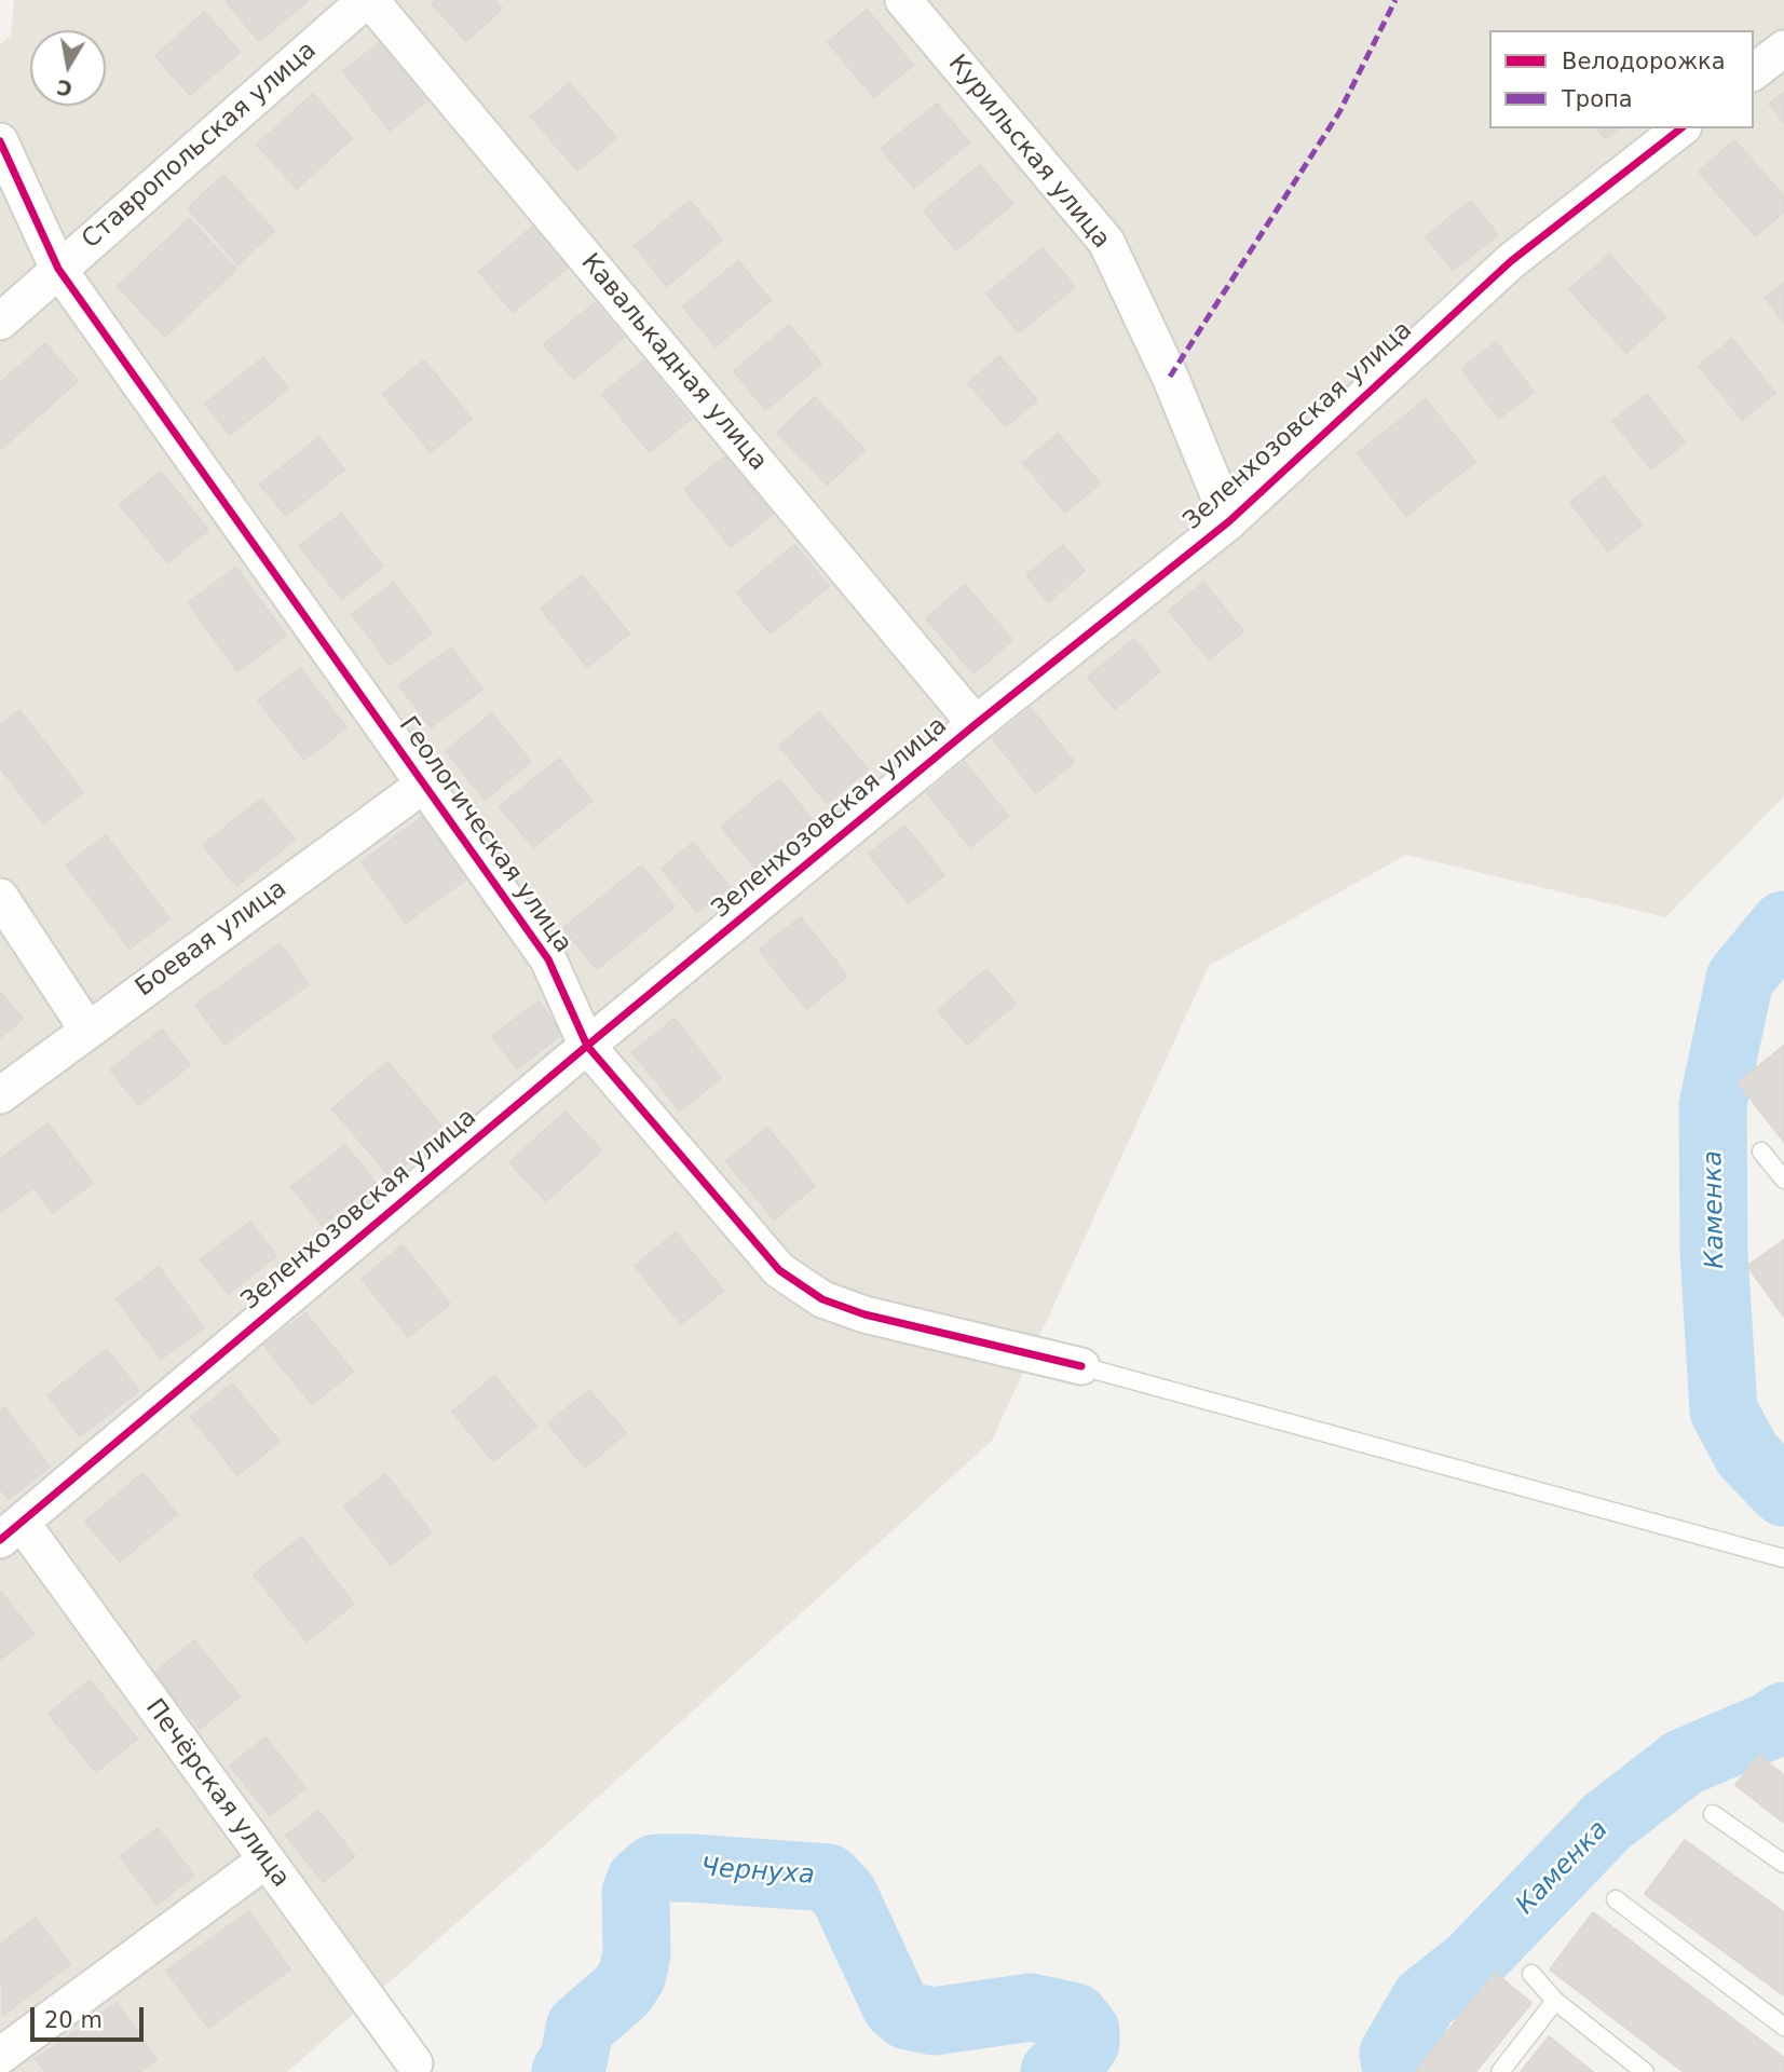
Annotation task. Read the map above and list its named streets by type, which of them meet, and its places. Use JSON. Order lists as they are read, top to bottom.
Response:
{
  "streets": {
    "street": [
      "Ставропольская улица",
      "Курильская улица",
      "Кавалькадная улица",
      "Зеленхозовская улица",
      "Геологическая улица",
      "Боевая улица",
      "Печёрская улица"
    ]
  },
  "crossings": [
    ["Ставропольская улица", "Кавалькадная улица"],
    ["Ставропольская улица", "Геологическая улица"],
    ["Курильская улица", "Зеленхозовская улица"],
    ["Кавалькадная улица", "Зеленхозовская улица"],
    ["Зеленхозовская улица", "Геологическая улица"],
    ["Зеленхозовская улица", "Печёрская улица"],
    ["Геологическая улица", "Боевая улица"]
  ],
  "water": ["Каменка", "Чернуха"],
  "legend": ["Велодорожка", "Тропа"],
  "scale_bar": "20 m",
  "north": "bottom"
}
